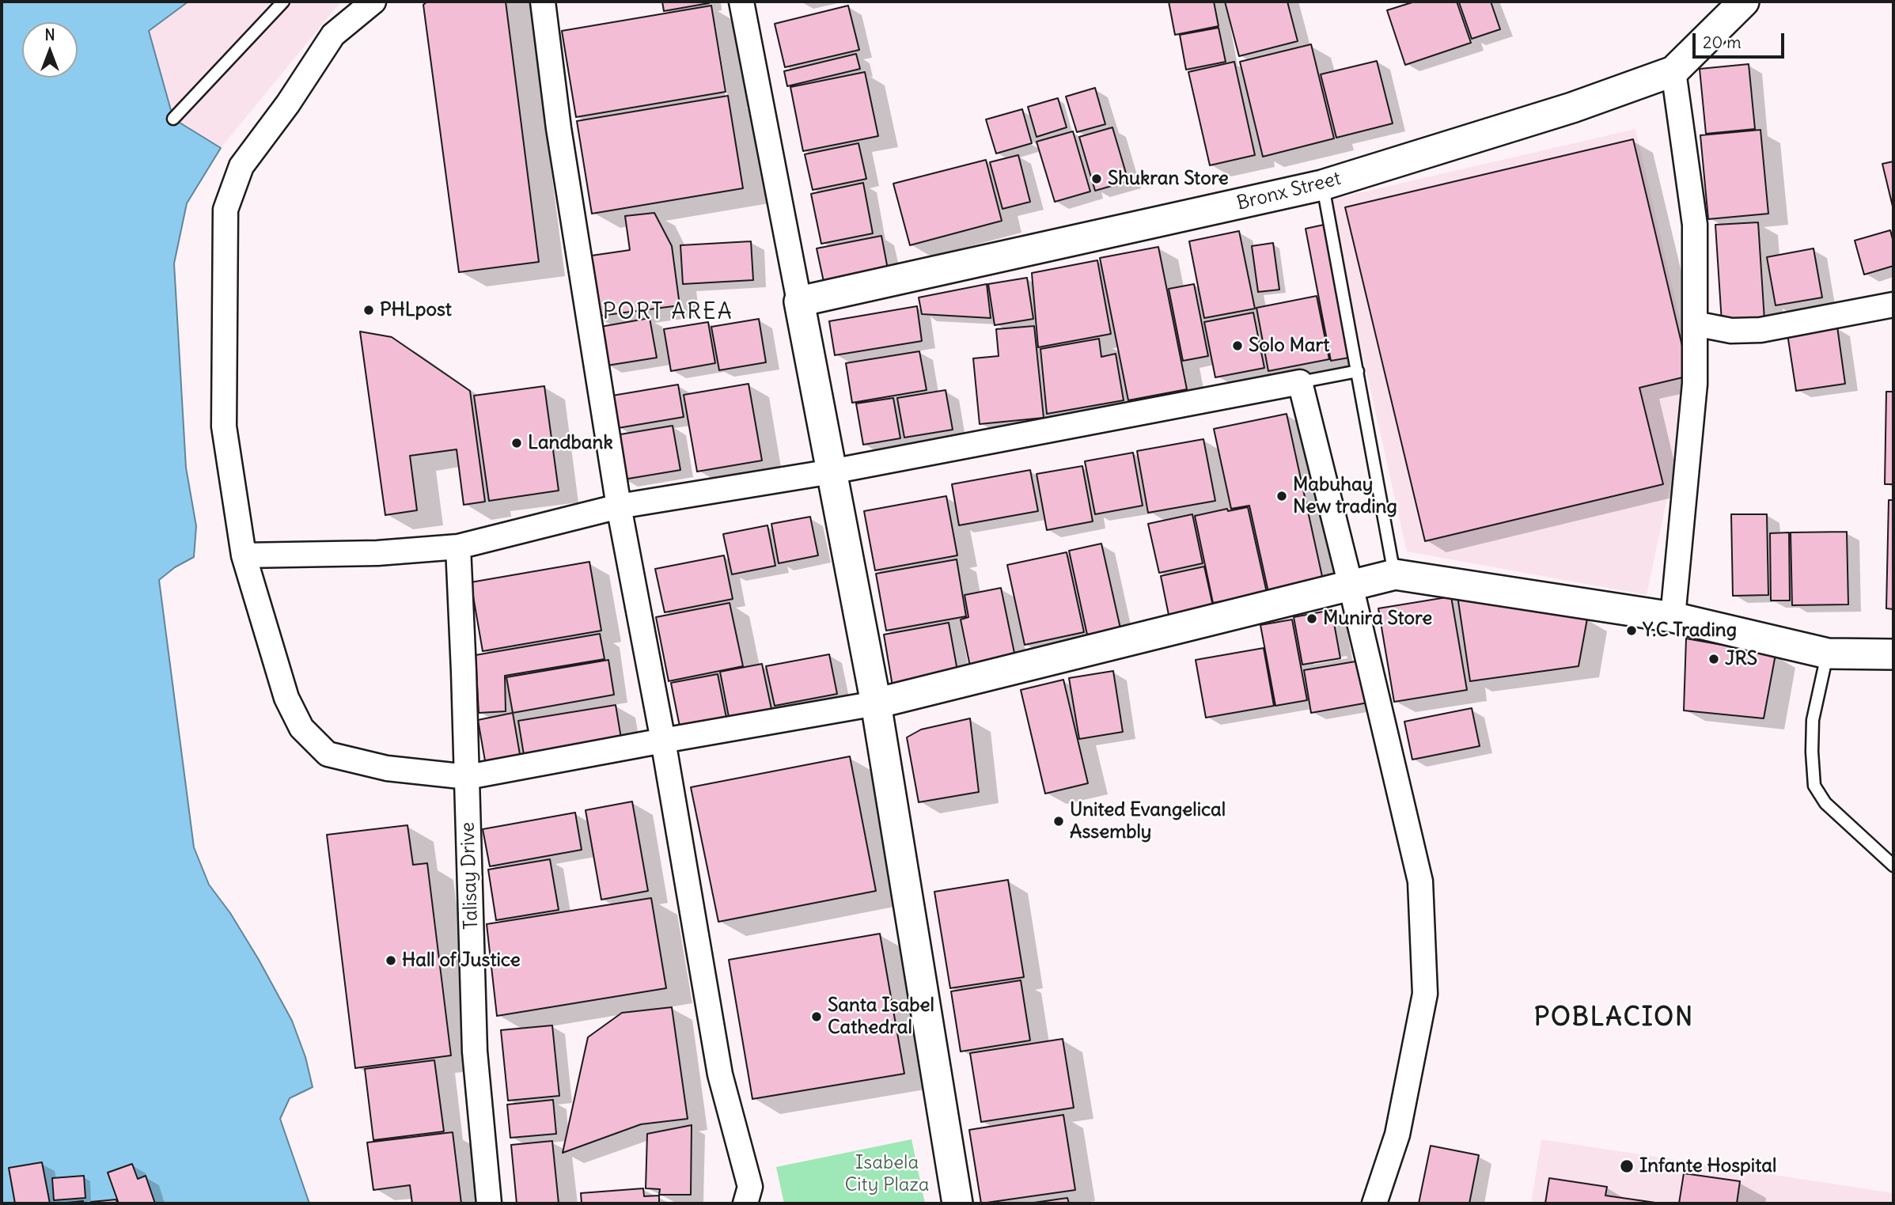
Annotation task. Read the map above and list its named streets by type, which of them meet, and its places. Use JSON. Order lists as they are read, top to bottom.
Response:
{
  "streets": {
    "street": ["Bronx Street", "Talisay Drive"]
  },
  "districts": ["PORT AREA", "POBLACION"],
  "parks": ["Isabela City Plaza"],
  "places": [
    "Shukran Store",
    "PHLpost",
    "Solo Mart",
    "Landbank",
    "Mabuhay New trading",
    "Munira Store",
    "Y.C Trading",
    "JRS",
    "United Evangelical Assembly",
    "Hall of Justice",
    "Santa Isabel Cathedral",
    "Infante Hospital"
  ],
  "scale_bar": "20 m",
  "north": "top"
}
